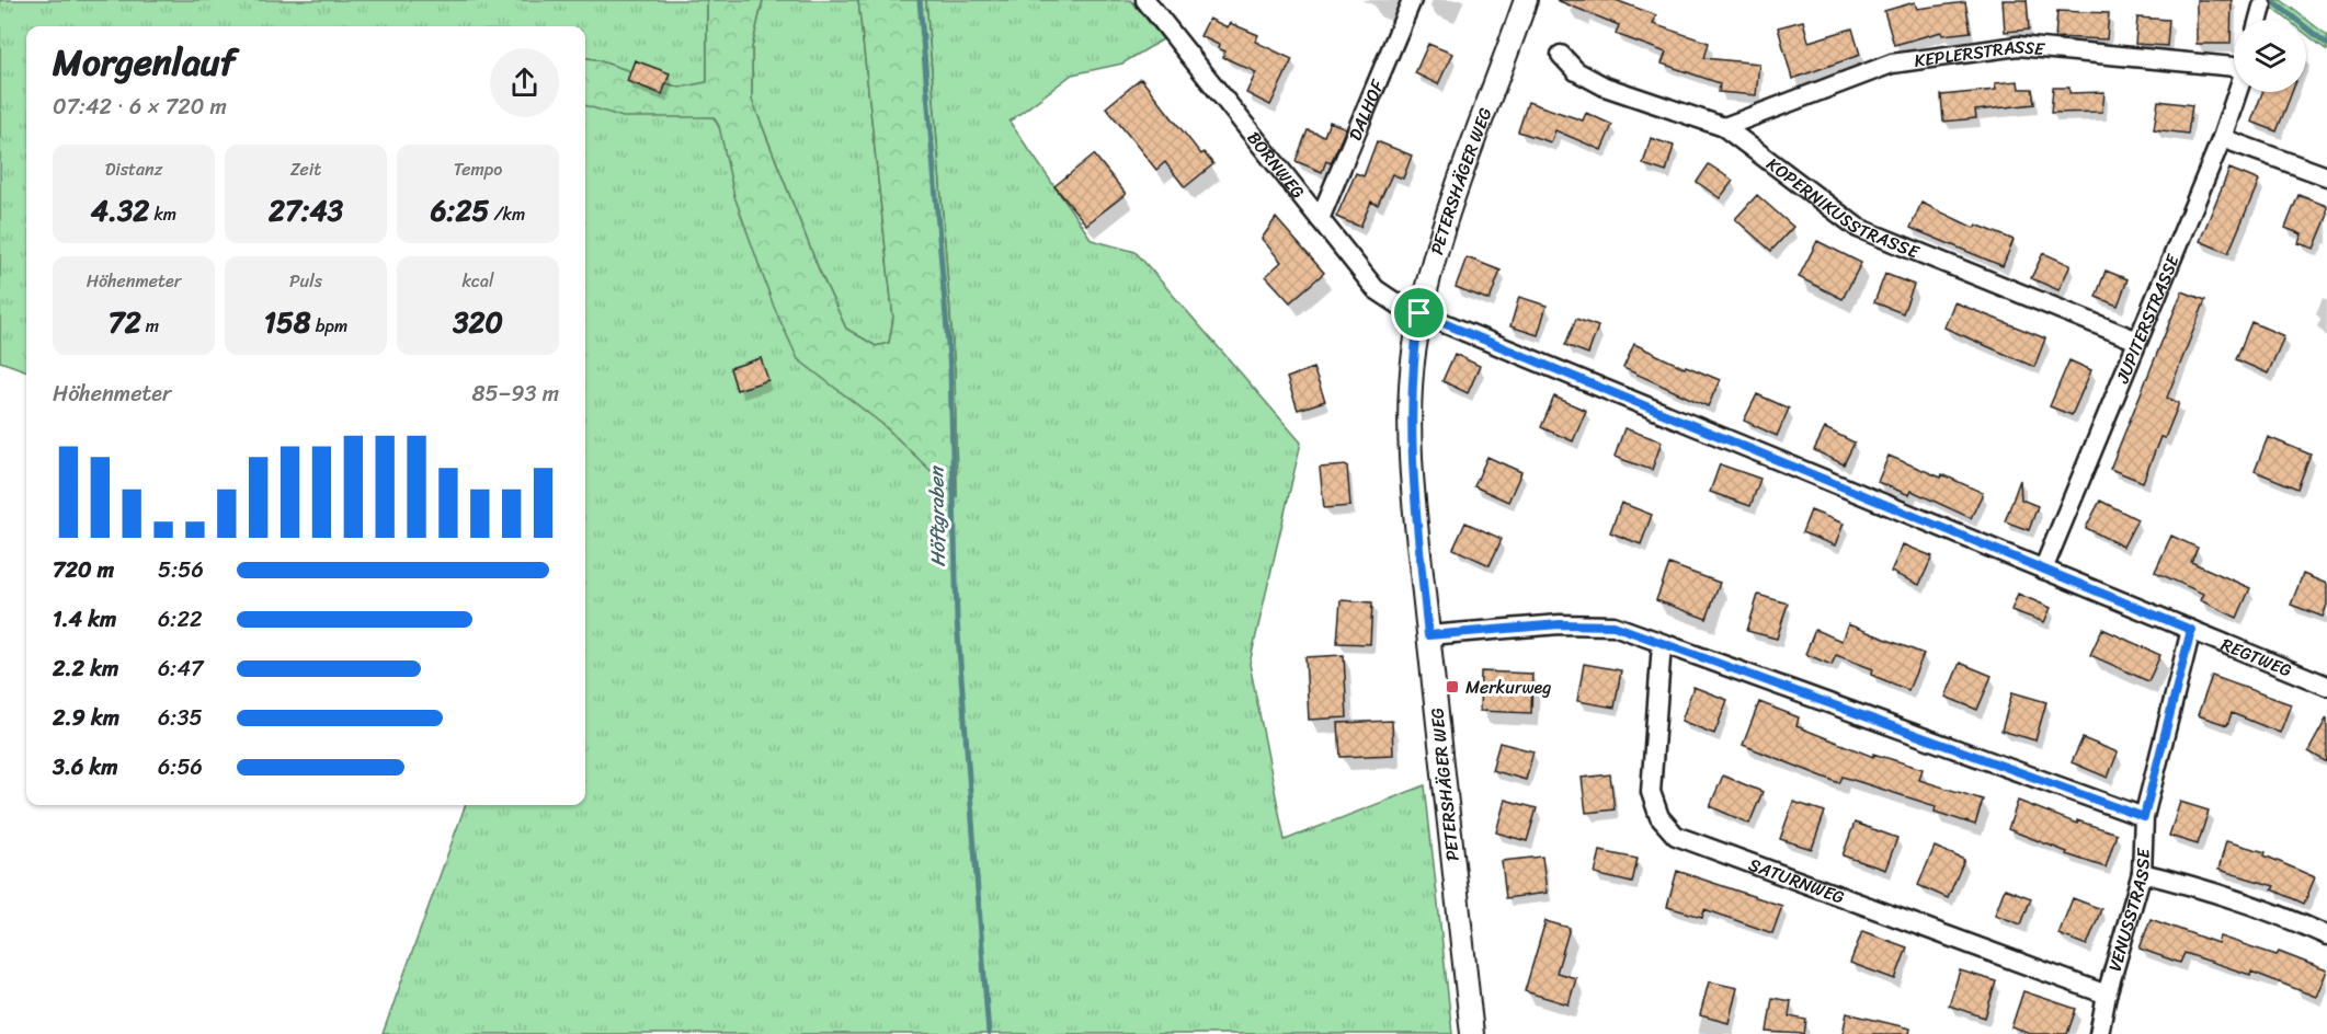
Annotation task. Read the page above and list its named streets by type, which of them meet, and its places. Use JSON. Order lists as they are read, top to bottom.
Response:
{
  "streets": {
    "street": [
      "KEPLERSTRASSE",
      "DALHOF",
      "BORNWEG",
      "PETERSHÄGER WEG",
      "KOPERNIKUSSTRASSE",
      "JUPITERSTRASSE",
      "REGTWEG",
      "SATURNWEG",
      "VENUSSTRASSE"
    ]
  },
  "crossings": [
    ["KEPLERSTRASSE", "KOPERNIKUSSTRASSE"],
    ["DALHOF", "BORNWEG"],
    ["BORNWEG", "PETERSHÄGER WEG"],
    ["BORNWEG", "REGTWEG"],
    ["PETERSHÄGER WEG", "REGTWEG"],
    ["KOPERNIKUSSTRASSE", "JUPITERSTRASSE"],
    ["JUPITERSTRASSE", "REGTWEG"],
    ["REGTWEG", "VENUSSTRASSE"],
    ["SATURNWEG", "VENUSSTRASSE"]
  ],
  "water": ["Höftgraben"],
  "places": {
    "transit": ["Merkurweg"]
  },
  "page": {
    "heading": ["Morgenlauf", "07:42 · 6 × 720 m"],
    "stats": [
      ["Distanz", "4.32 km"],
      ["Zeit", "27:43"],
      ["Tempo", "6:25 /km"],
      ["Höhenmeter", "72 m"],
      ["Puls", "158 bpm"],
      ["kcal", "320"]
    ],
    "chart": ["Höhenmeter", "85–93 m"],
    "list": [
      {
        "name": "720 m",
        "note": "5:56"
      },
      {
        "name": "1.4 km",
        "note": "6:22"
      },
      {
        "name": "2.2 km",
        "note": "6:47"
      },
      {
        "name": "2.9 km",
        "note": "6:35"
      },
      {
        "name": "3.6 km",
        "note": "6:56"
      }
    ]
  }
}
